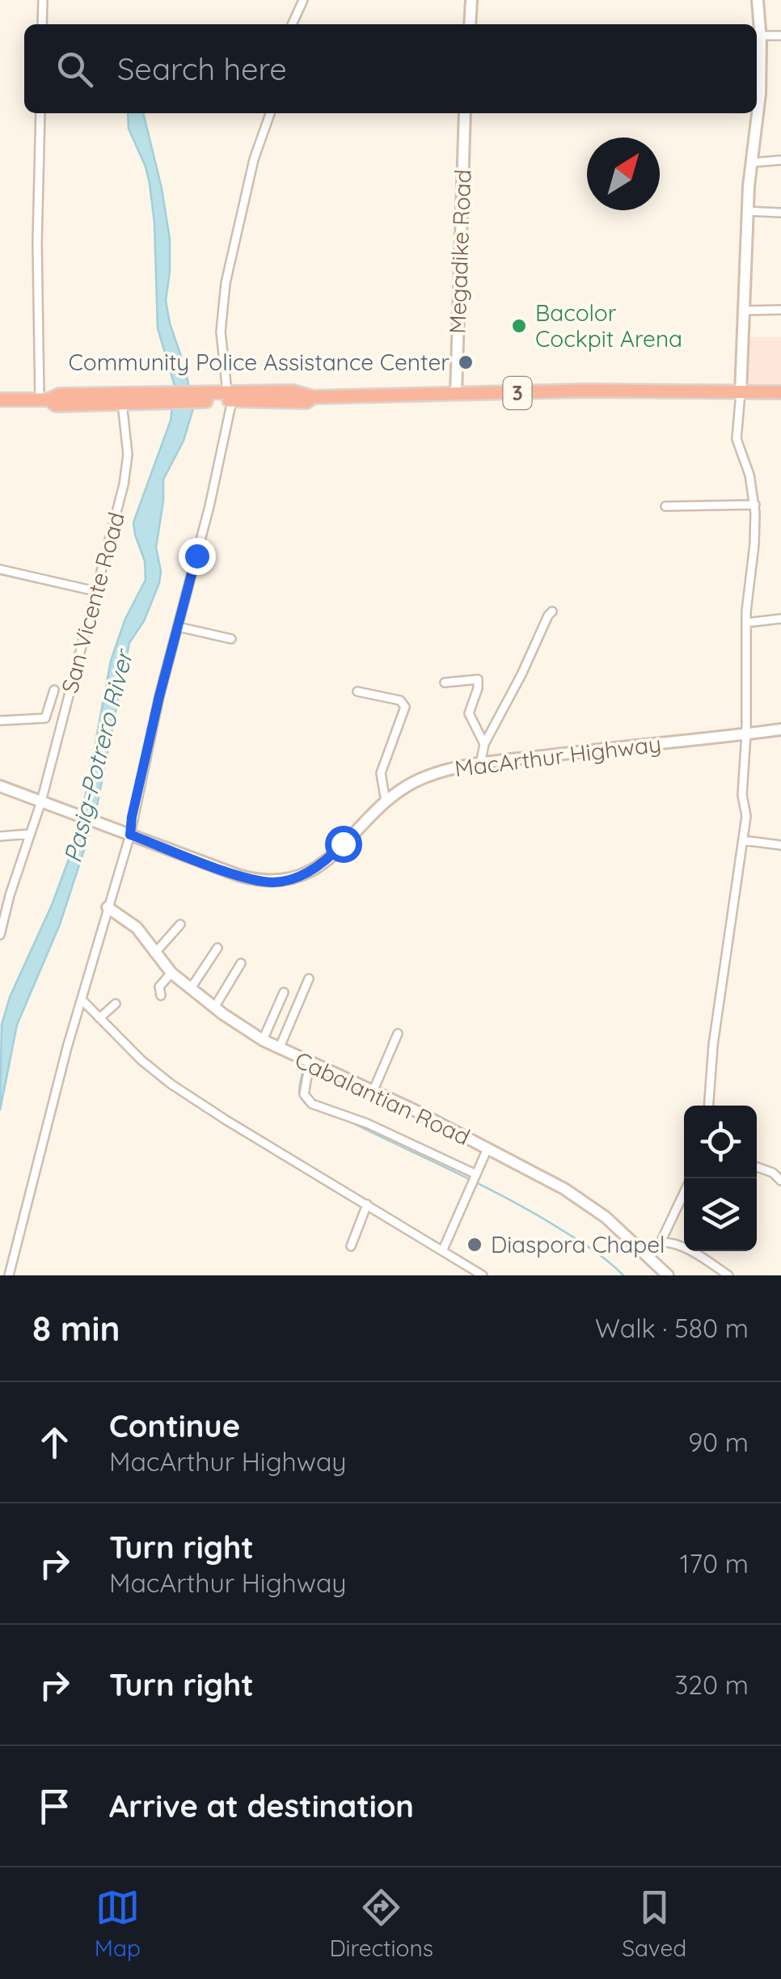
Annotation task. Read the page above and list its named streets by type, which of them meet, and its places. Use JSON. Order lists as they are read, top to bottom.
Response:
{
  "streets": {
    "highway": ["3"],
    "main road": ["Megadike Road", "MacArthur Highway", "Cabalantian Road"],
    "street": ["San Vicente Road"]
  },
  "crossings": [
    ["Megadike Road", "3"],
    ["3", "San Vicente Road"],
    ["San Vicente Road", "MacArthur Highway"]
  ],
  "water": ["Pasig-Potrero River"],
  "places": ["Bacolor Cockpit Arena", "Community Police Assistance Center", "Diaspora Chapel"],
  "north": "top right",
  "page": {
    "search": "Search here",
    "heading": ["8 min", "Walk · 580 m"],
    "list": [
      ["Continue", "MacArthur Highway", "90 m"],
      ["Turn right", "MacArthur Highway", "170 m"],
      ["Turn right", "320 m"],
      "Arrive at destination"
    ],
    "nav": ["Map", "Directions", "Saved"]
  }
}
